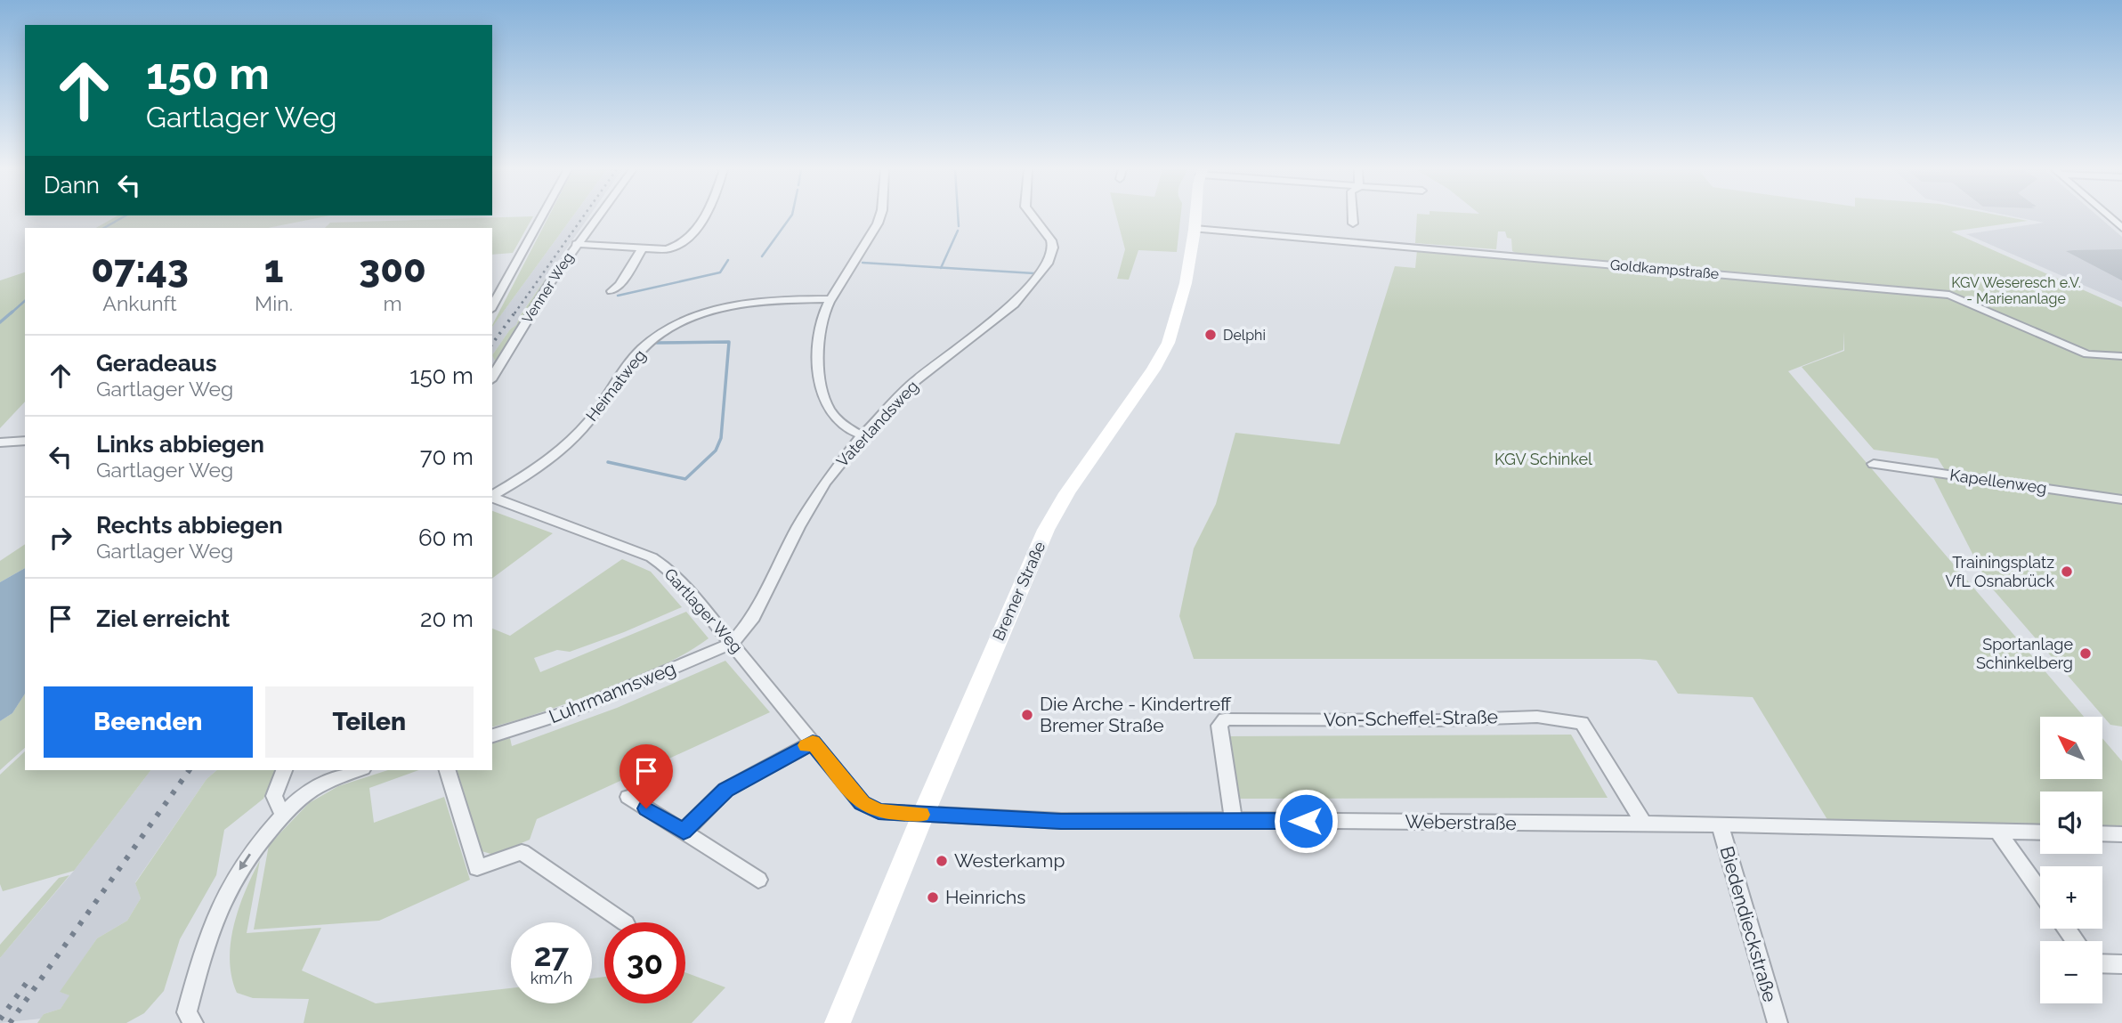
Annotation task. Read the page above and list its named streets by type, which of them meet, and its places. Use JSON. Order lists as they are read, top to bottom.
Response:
{
  "streets": {
    "main road": ["Bremer Straße"],
    "street": [
      "Goldkampstraße",
      "Venner Weg",
      "Heimatweg",
      "Vaterlandsweg",
      "Kapellenweg",
      "Gartlager Weg",
      "Luhrmannsweg",
      "Von-Scheffel-Straße",
      "Weberstraße",
      "Biedendieckstraße"
    ]
  },
  "crossings": [
    ["Goldkampstraße", "Bremer Straße"],
    ["Vaterlandsweg", "Gartlager Weg"],
    ["Vaterlandsweg", "Luhrmannsweg"],
    ["Bremer Straße", "Gartlager Weg"],
    ["Bremer Straße", "Weberstraße"],
    ["Gartlager Weg", "Luhrmannsweg"],
    ["Gartlager Weg", "Weberstraße"],
    ["Von-Scheffel-Straße", "Weberstraße"],
    ["Weberstraße", "Biedendieckstraße"]
  ],
  "parks": ["KGV Weseresch e.V. - Marienanlage", "KGV Schinkel"],
  "places": [
    "Delphi",
    "Trainingsplatz VfL Osnabrück",
    "Sportanlage Schinkelberg",
    "Die Arche - Kindertreff Bremer Straße",
    "Westerkamp",
    "Heinrichs"
  ],
  "north": "top left",
  "page": {
    "turn": ["150 m", "Gartlager Weg"],
    "then": "Dann",
    "eta": [
      "07:43",
      "Ankunft",
      "1",
      "Min.",
      "300",
      "m"
    ],
    "list": [
      {
        "name": "Geradeaus",
        "note": "Gartlager Weg",
        "value": "150 m"
      },
      {
        "name": "Links abbiegen",
        "note": "Gartlager Weg",
        "value": "70 m"
      },
      {
        "name": "Rechts abbiegen",
        "note": "Gartlager Weg",
        "value": "60 m"
      },
      {
        "name": "Ziel erreicht",
        "value": "20 m"
      }
    ],
    "buttons": ["Beenden", "Teilen"],
    "map_buttons": ["+", "−"],
    "speed": "27 km/h",
    "limit": "30"
  }
}
